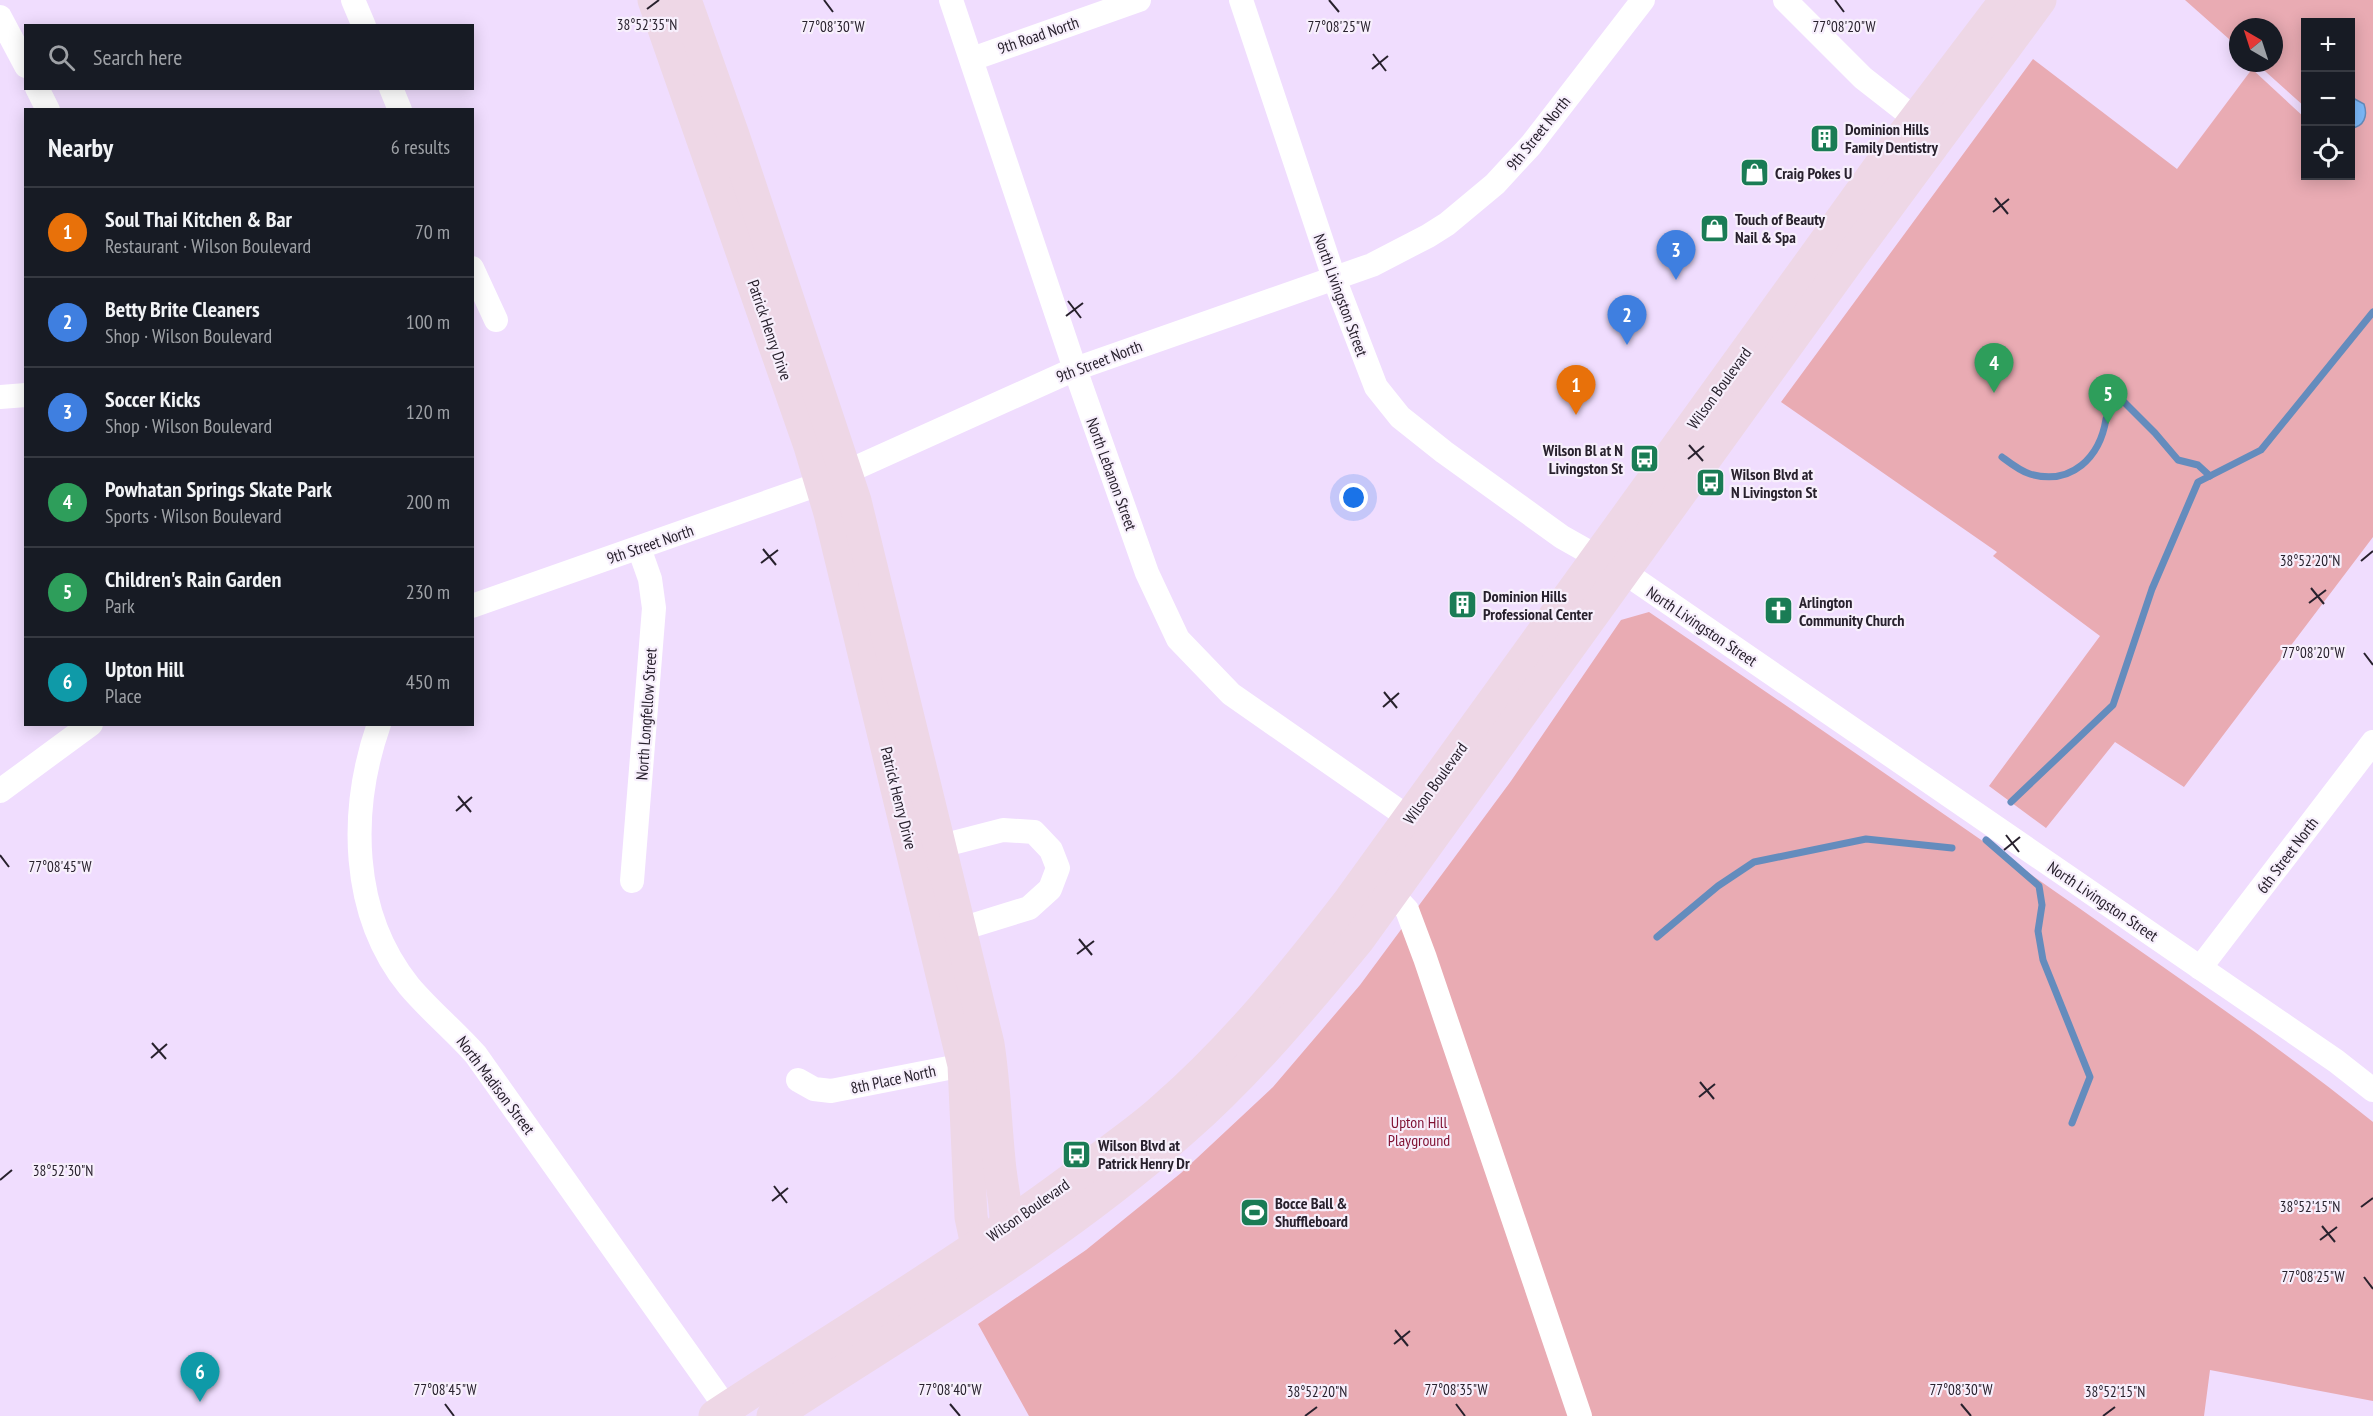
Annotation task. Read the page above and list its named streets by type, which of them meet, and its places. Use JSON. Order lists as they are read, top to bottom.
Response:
{
  "streets": {
    "main road": ["Patrick Henry Drive", "Wilson Boulevard"],
    "street": [
      "9th Road North",
      "9th Street North",
      "North Livingston Street",
      "North Lebanon Street",
      "North Longfellow Street",
      "6th Street North",
      "8th Place North",
      "North Madison Street"
    ]
  },
  "crossings": [
    ["9th Road North", "North Lebanon Street"],
    ["9th Street North", "North Livingston Street"],
    ["9th Street North", "Patrick Henry Drive"],
    ["9th Street North", "North Lebanon Street"],
    ["9th Street North", "North Longfellow Street"],
    ["North Livingston Street", "Wilson Boulevard"],
    ["North Livingston Street", "6th Street North"],
    ["Patrick Henry Drive", "Wilson Boulevard"],
    ["Patrick Henry Drive", "8th Place North"],
    ["Wilson Boulevard", "North Lebanon Street"],
    ["Wilson Boulevard", "North Madison Street"]
  ],
  "parks": ["Upton Hill Playground"],
  "places": {
    "building": ["Dominion Hills Family Dentistry", "Dominion Hills Professional Center"],
    "shop": ["Craig Pokes U", "Touch of Beauty Nail & Spa"],
    "bus stop": ["Wilson Bl at N Livingston St", "Wilson Blvd at N Livingston St", "Wilson Blvd at Patrick Henry Dr"],
    "church": ["Arlington Community Church"],
    "sports": ["Bocce Ball & Shuffleboard"]
  },
  "north": "top left",
  "page": {
    "map_buttons": ["+", "−"],
    "search": "Search here",
    "heading": ["Nearby", "6 results"],
    "list": [
      {
        "mark": "1",
        "name": "Soul Thai Kitchen & Bar",
        "note": "Restaurant · Wilson Boulevard",
        "value": "70 m"
      },
      {
        "mark": "2",
        "name": "Betty Brite Cleaners",
        "note": "Shop · Wilson Boulevard",
        "value": "100 m"
      },
      {
        "mark": "3",
        "name": "Soccer Kicks",
        "note": "Shop · Wilson Boulevard",
        "value": "120 m"
      },
      {
        "mark": "4",
        "name": "Powhatan Springs Skate Park",
        "note": "Sports · Wilson Boulevard",
        "value": "200 m"
      },
      {
        "mark": "5",
        "name": "Children's Rain Garden",
        "note": "Park",
        "value": "230 m"
      },
      {
        "mark": "6",
        "name": "Upton Hill",
        "note": "Place",
        "value": "450 m"
      }
    ],
    "pins": [
      "3",
      "2",
      "4",
      "1",
      "5",
      "6"
    ]
  },
  "coordinates": [
    "38°52'35\"N",
    "77°08'30\"W",
    "77°08'25\"W",
    "77°08'20\"W",
    "38°52'20\"N",
    "77°08'45\"W",
    "38°52'30\"N",
    "38°52'15\"N",
    "77°08'40\"W",
    "77°08'35\"W"
  ]
}
